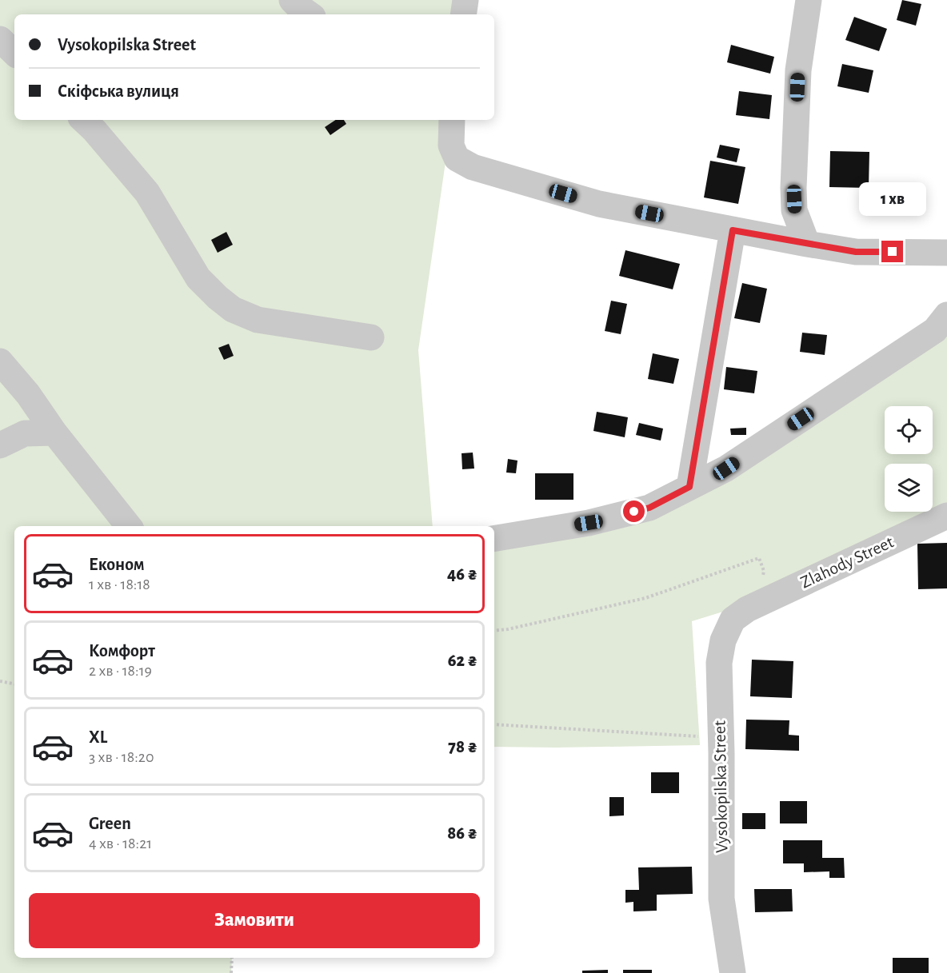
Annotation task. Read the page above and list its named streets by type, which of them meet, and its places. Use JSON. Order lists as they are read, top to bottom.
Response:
{
  "streets": {
    "street": ["Zlahody Street", "Vysokopilska Street"]
  },
  "crossings": [
    ["Zlahody Street", "Vysokopilska Street"]
  ],
  "page": {
    "banner": ["Vysokopilska Street", "Скіфська вулиця"],
    "bubble": "1 хв",
    "list": [
      {
        "name": "Економ",
        "note": "1 хв · 18:18",
        "value": "46 ₴"
      },
      {
        "name": "Комфорт",
        "note": "2 хв · 18:19",
        "value": "62 ₴"
      },
      {
        "name": "XL",
        "note": "3 хв · 18:20",
        "value": "78 ₴"
      },
      {
        "name": "Green",
        "note": "4 хв · 18:21",
        "value": "86 ₴"
      }
    ],
    "buttons": "Замовити"
  }
}
